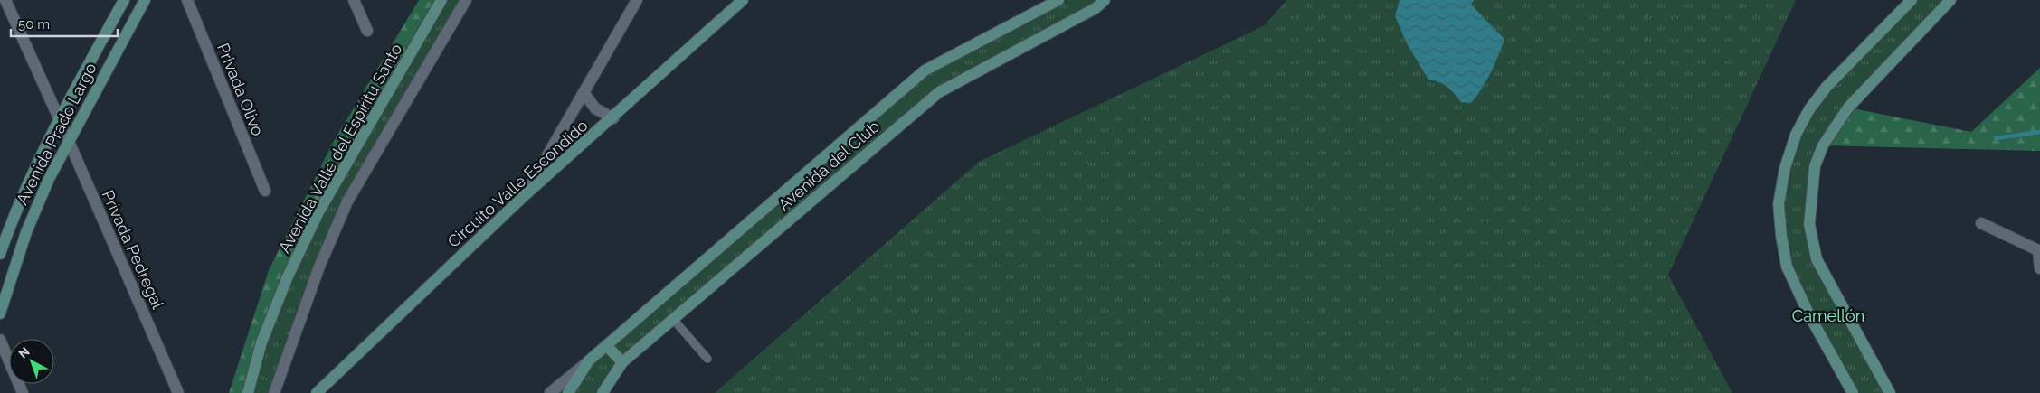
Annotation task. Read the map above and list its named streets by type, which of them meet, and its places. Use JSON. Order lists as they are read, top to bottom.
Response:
{
  "streets": {
    "street": [
      "Privada Olivo",
      "Avenida Prado Largo",
      "Avenida Valle del Espíritu Santo",
      "Avenida del Club",
      "Circuito Valle Escondido",
      "Privada Pedregal"
    ]
  },
  "crossings": [
    ["Avenida Prado Largo", "Privada Pedregal"]
  ],
  "parks": ["Camellón"],
  "scale_bar": "50 m",
  "north": "top left"
}
